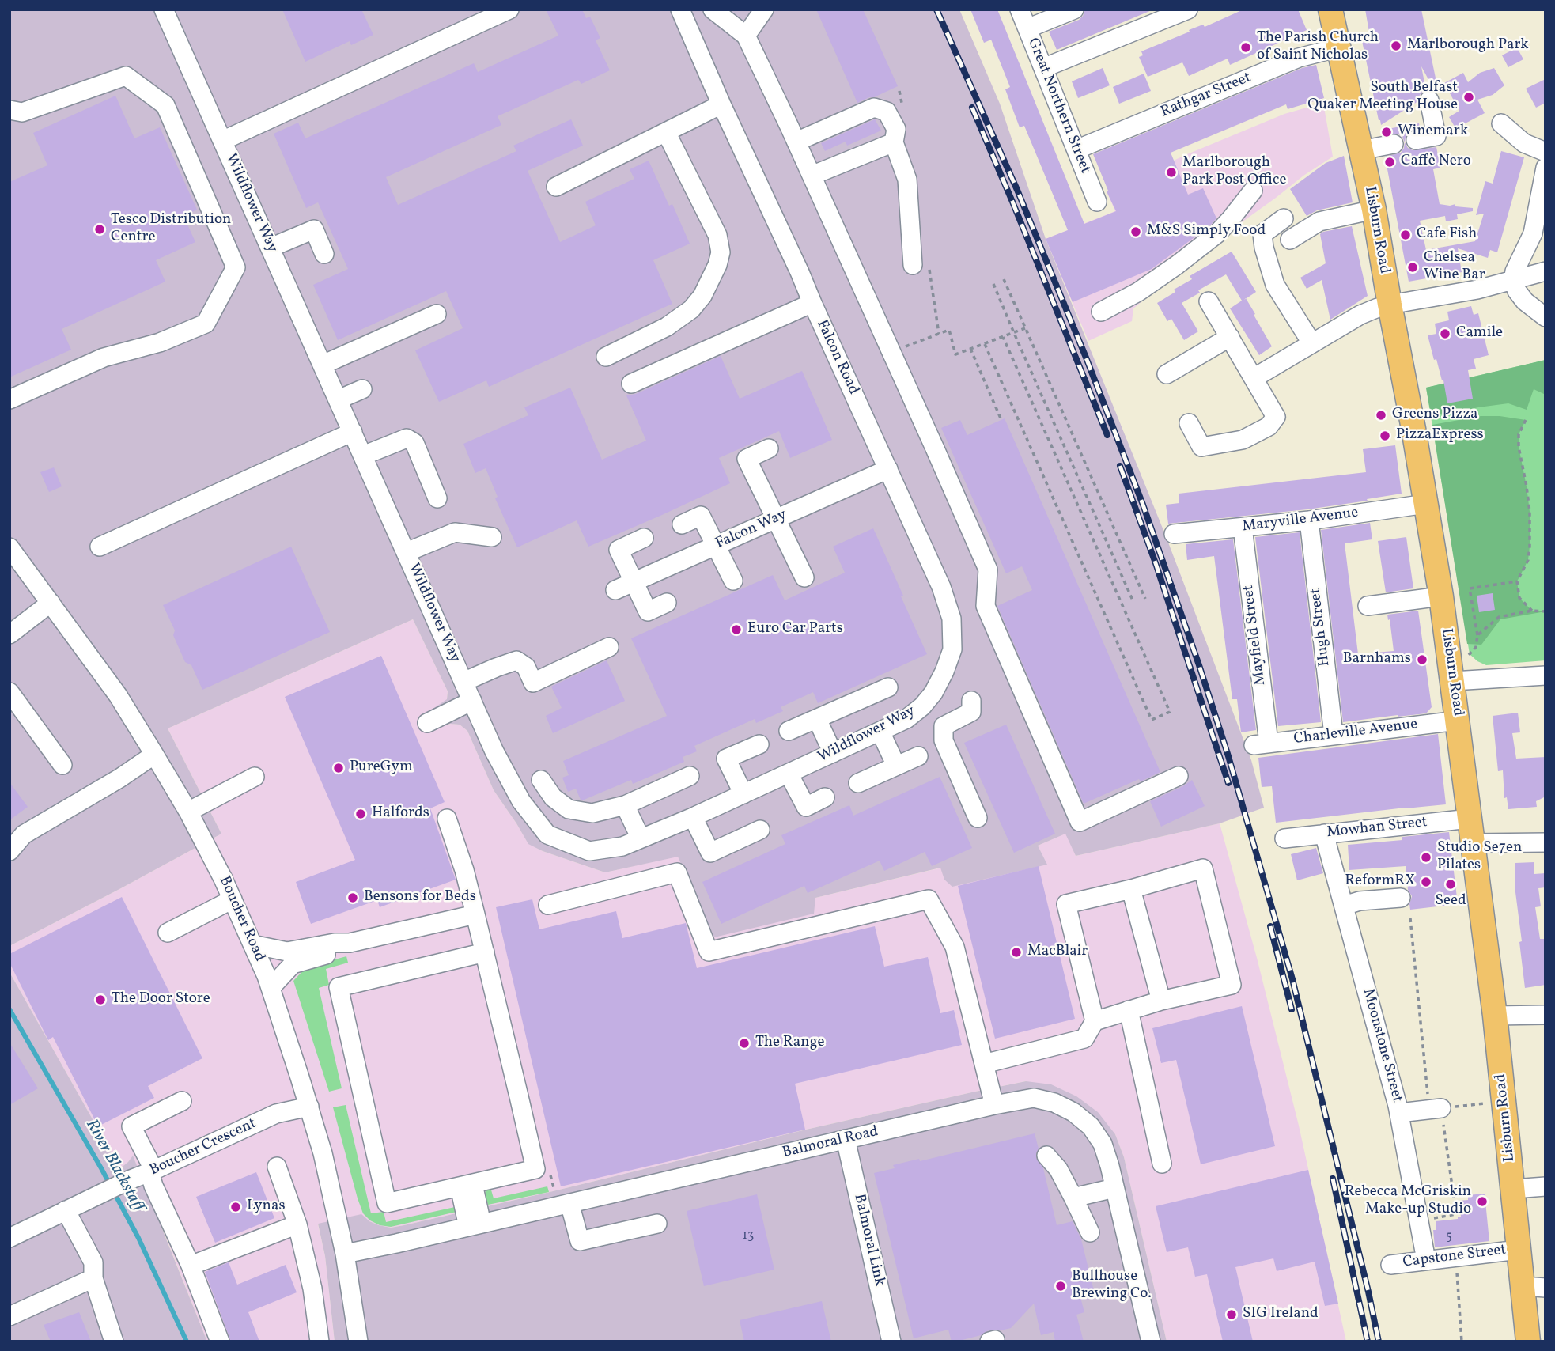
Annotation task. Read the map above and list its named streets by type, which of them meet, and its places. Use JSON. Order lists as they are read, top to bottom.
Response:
{
  "streets": {
    "main road": ["Lisburn Road"],
    "street": [
      "Rathgar Street",
      "Great Northern Street",
      "Wildflower Way",
      "Falcon Road",
      "Maryville Avenue",
      "Falcon Way",
      "Hugh Street",
      "Mayfield Street",
      "Charleville Avenue",
      "Mowhan Street",
      "Boucher Road",
      "Moonstone Street",
      "Balmoral Road",
      "Boucher Crescent",
      "Balmoral Link",
      "Capstone Street"
    ]
  },
  "crossings": [
    ["Rathgar Street", "Great Northern Street"],
    ["Rathgar Street", "Lisburn Road"],
    ["Wildflower Way", "Falcon Road"],
    ["Lisburn Road", "Maryville Avenue"],
    ["Lisburn Road", "Charleville Avenue"],
    ["Lisburn Road", "Mowhan Street"],
    ["Lisburn Road", "Capstone Street"],
    ["Falcon Road", "Falcon Way"],
    ["Maryville Avenue", "Hugh Street"],
    ["Maryville Avenue", "Mayfield Street"],
    ["Hugh Street", "Charleville Avenue"],
    ["Mayfield Street", "Charleville Avenue"],
    ["Mowhan Street", "Moonstone Street"],
    ["Boucher Road", "Balmoral Road"],
    ["Boucher Road", "Boucher Crescent"],
    ["Moonstone Street", "Capstone Street"],
    ["Balmoral Road", "Balmoral Link"]
  ],
  "water": ["River Blackstaff"],
  "places": [
    "Marlborough Park",
    "The Parish Church of Saint Nicholas",
    "South Belfast Quaker Meeting House",
    "Winemark",
    "Caffè Nero",
    "Marlborough Park Post Office",
    "Tesco Distribution Centre",
    "M&S Simply Food",
    "Cafe Fish",
    "Chelsea Wine Bar",
    "Camile",
    "Greens Pizza",
    "PizzaExpress",
    "Euro Car Parts",
    "Barnhams",
    "PureGym",
    "Halfords",
    "Studio Se7en Pilates",
    "ReformRX",
    "Seed",
    "Bensons for Beds",
    "MacBlair",
    "The Door Store",
    "The Range",
    "Rebecca McGriskin Make-up Studio",
    "Lynas",
    "Bullhouse Brewing Co.",
    "SIG Ireland"
  ],
  "house_numbers": ["13", "5"]
}
